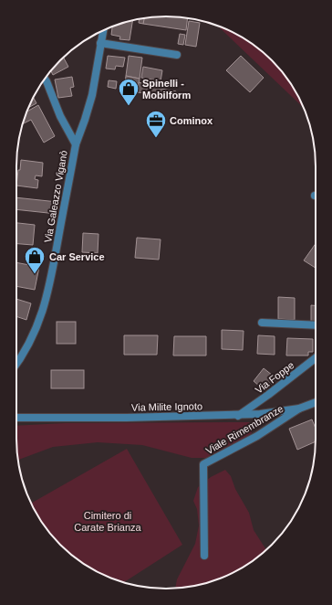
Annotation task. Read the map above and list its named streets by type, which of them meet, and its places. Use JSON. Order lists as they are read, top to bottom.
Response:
{
  "streets": {
    "street": [
      "Via Galeazzo Viganò",
      "Via Foppe",
      "Via Milite Ignoto",
      "Viale Rimembranze"
    ]
  },
  "crossings": [
    ["Via Foppe", "Via Milite Ignoto"],
    ["Via Milite Ignoto", "Viale Rimembranze"]
  ],
  "parks": ["Cimitero di Carate Brianza"],
  "places": {
    "shop": ["Spinelli - Mobilform", "Car Service"],
    "office": ["Cominox"]
  }
}
